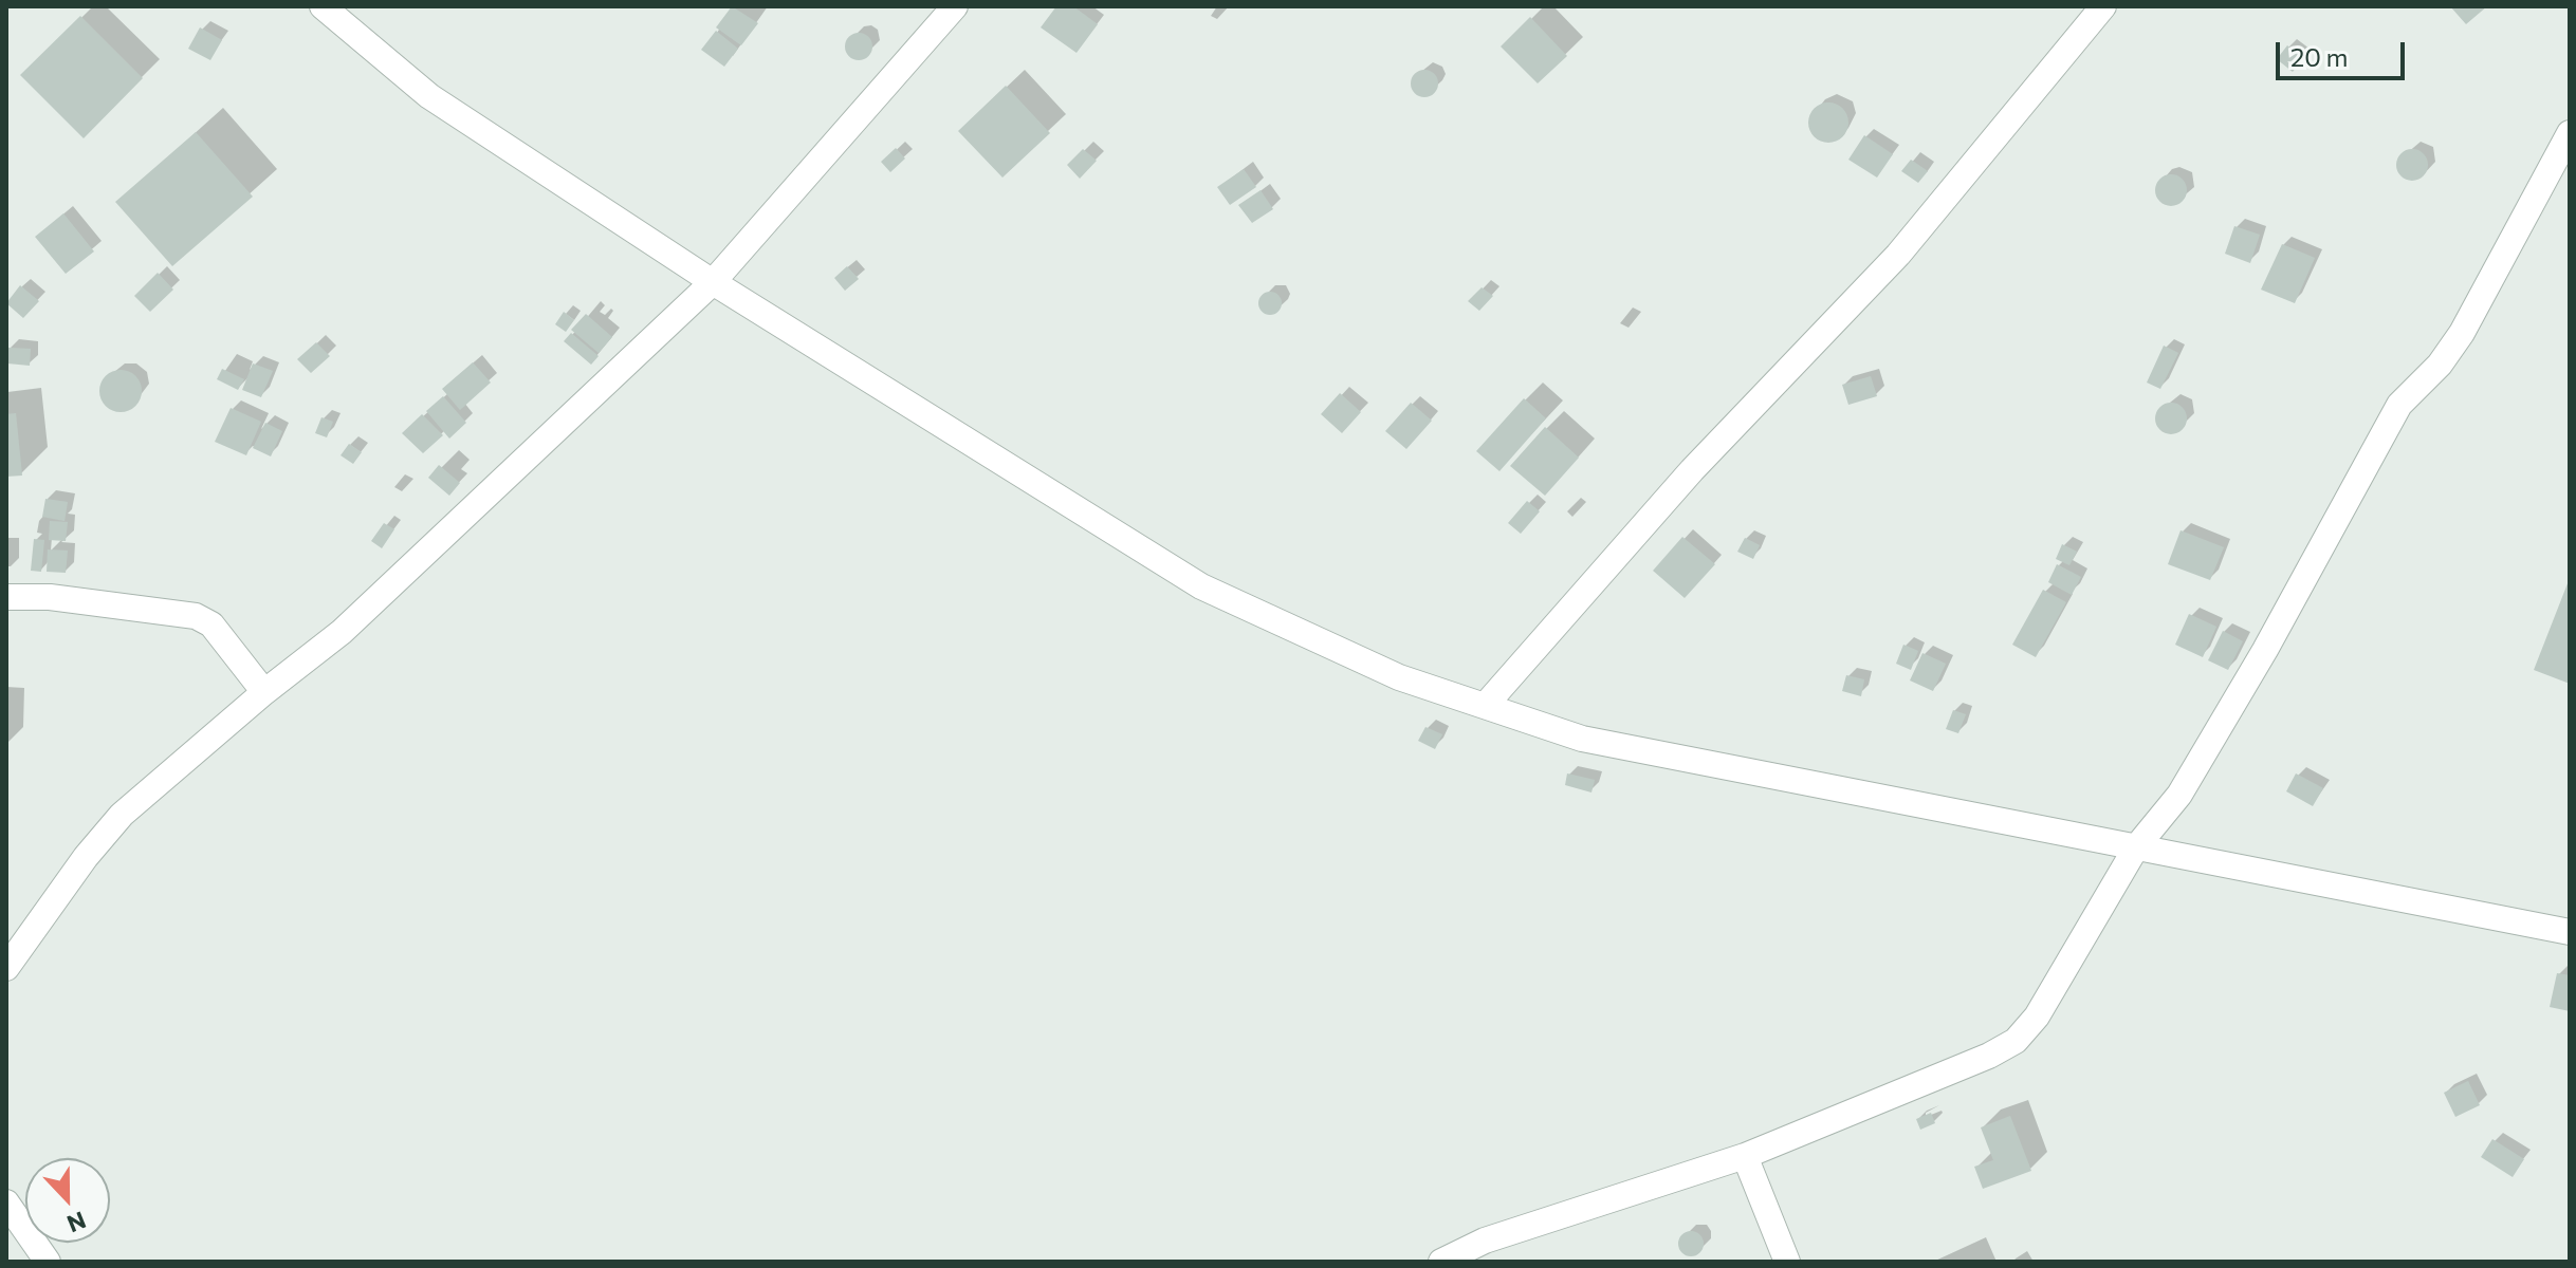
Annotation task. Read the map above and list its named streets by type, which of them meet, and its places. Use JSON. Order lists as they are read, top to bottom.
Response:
{
  "scale_bar": "20 m",
  "north": "bottom"
}
